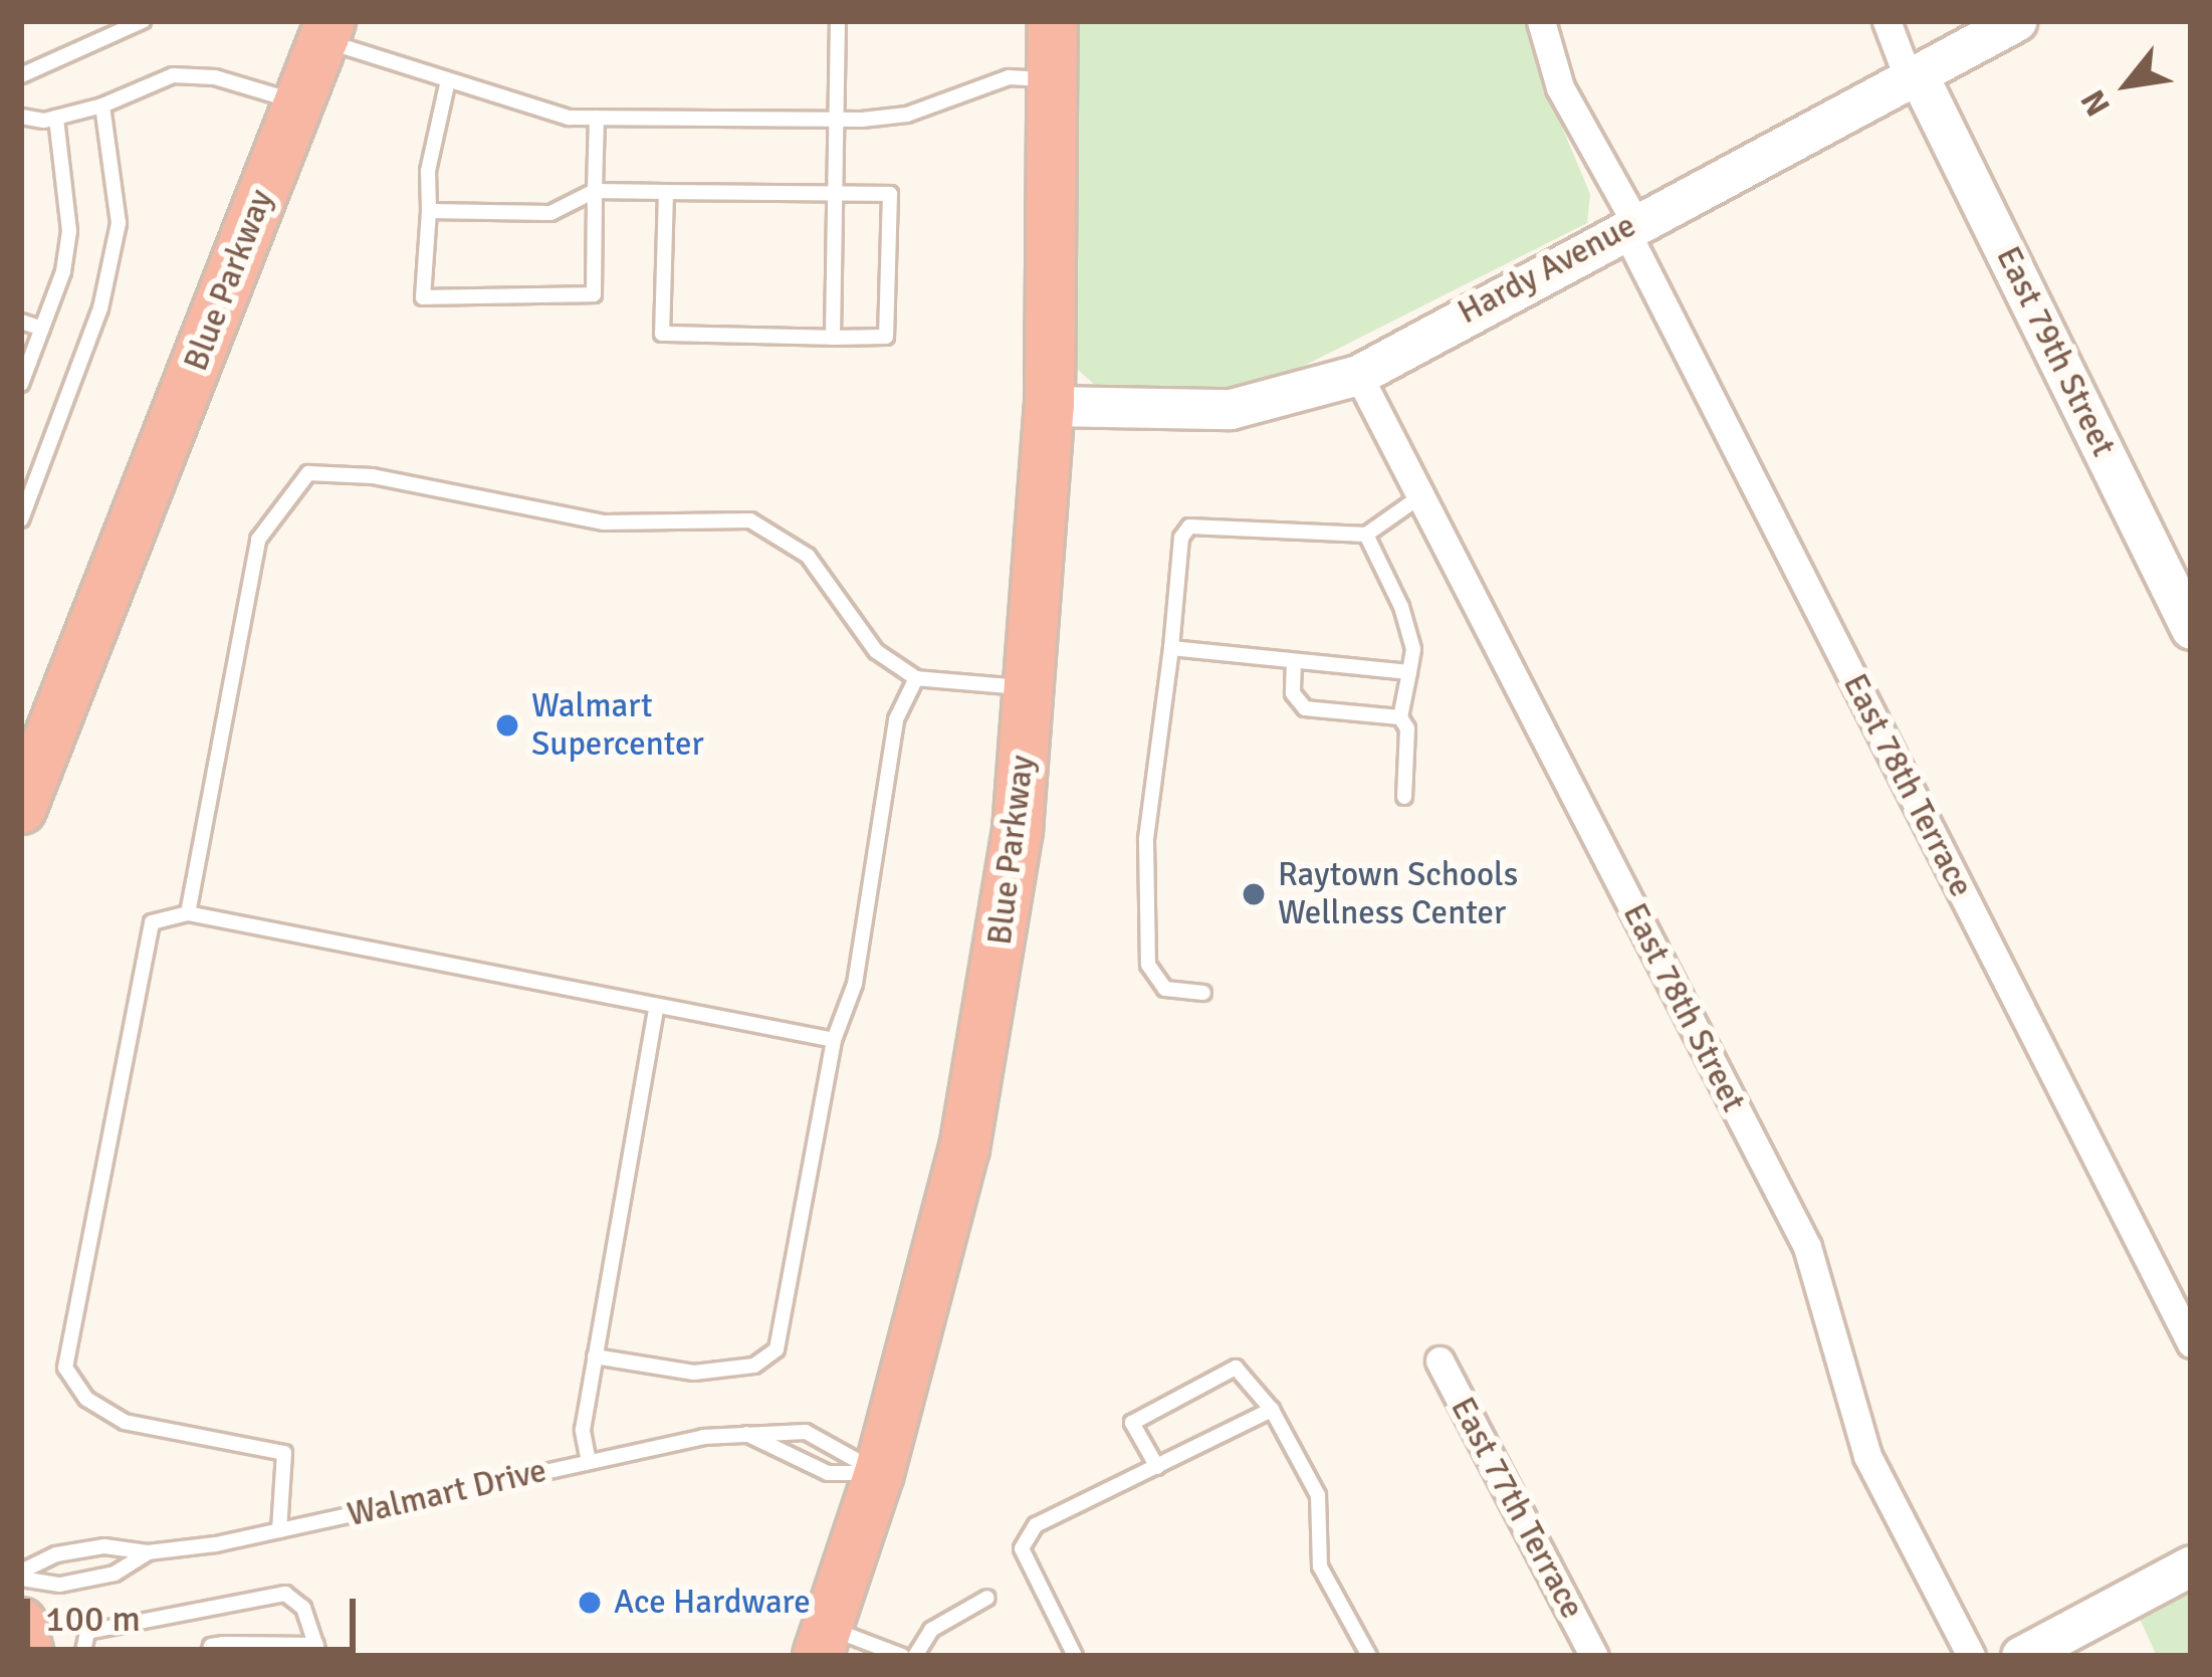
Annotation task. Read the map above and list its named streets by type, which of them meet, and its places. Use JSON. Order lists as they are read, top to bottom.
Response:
{
  "streets": {
    "highway": ["Blue Parkway"],
    "street": [
      "Hardy Avenue",
      "East 79th Street",
      "East 78th Terrace",
      "East 78th Street",
      "East 77th Terrace"
    ],
    "lane": ["Walmart Drive"]
  },
  "crossings": [
    ["Hardy Avenue", "Blue Parkway"],
    ["Hardy Avenue", "East 79th Street"],
    ["Hardy Avenue", "East 78th Terrace"],
    ["Hardy Avenue", "East 78th Street"],
    ["Blue Parkway", "Walmart Drive"]
  ],
  "places": ["Walmart Supercenter", "Raytown Schools Wellness Center", "Ace Hardware"],
  "scale_bar": "100 m",
  "north": "bottom left"
}
